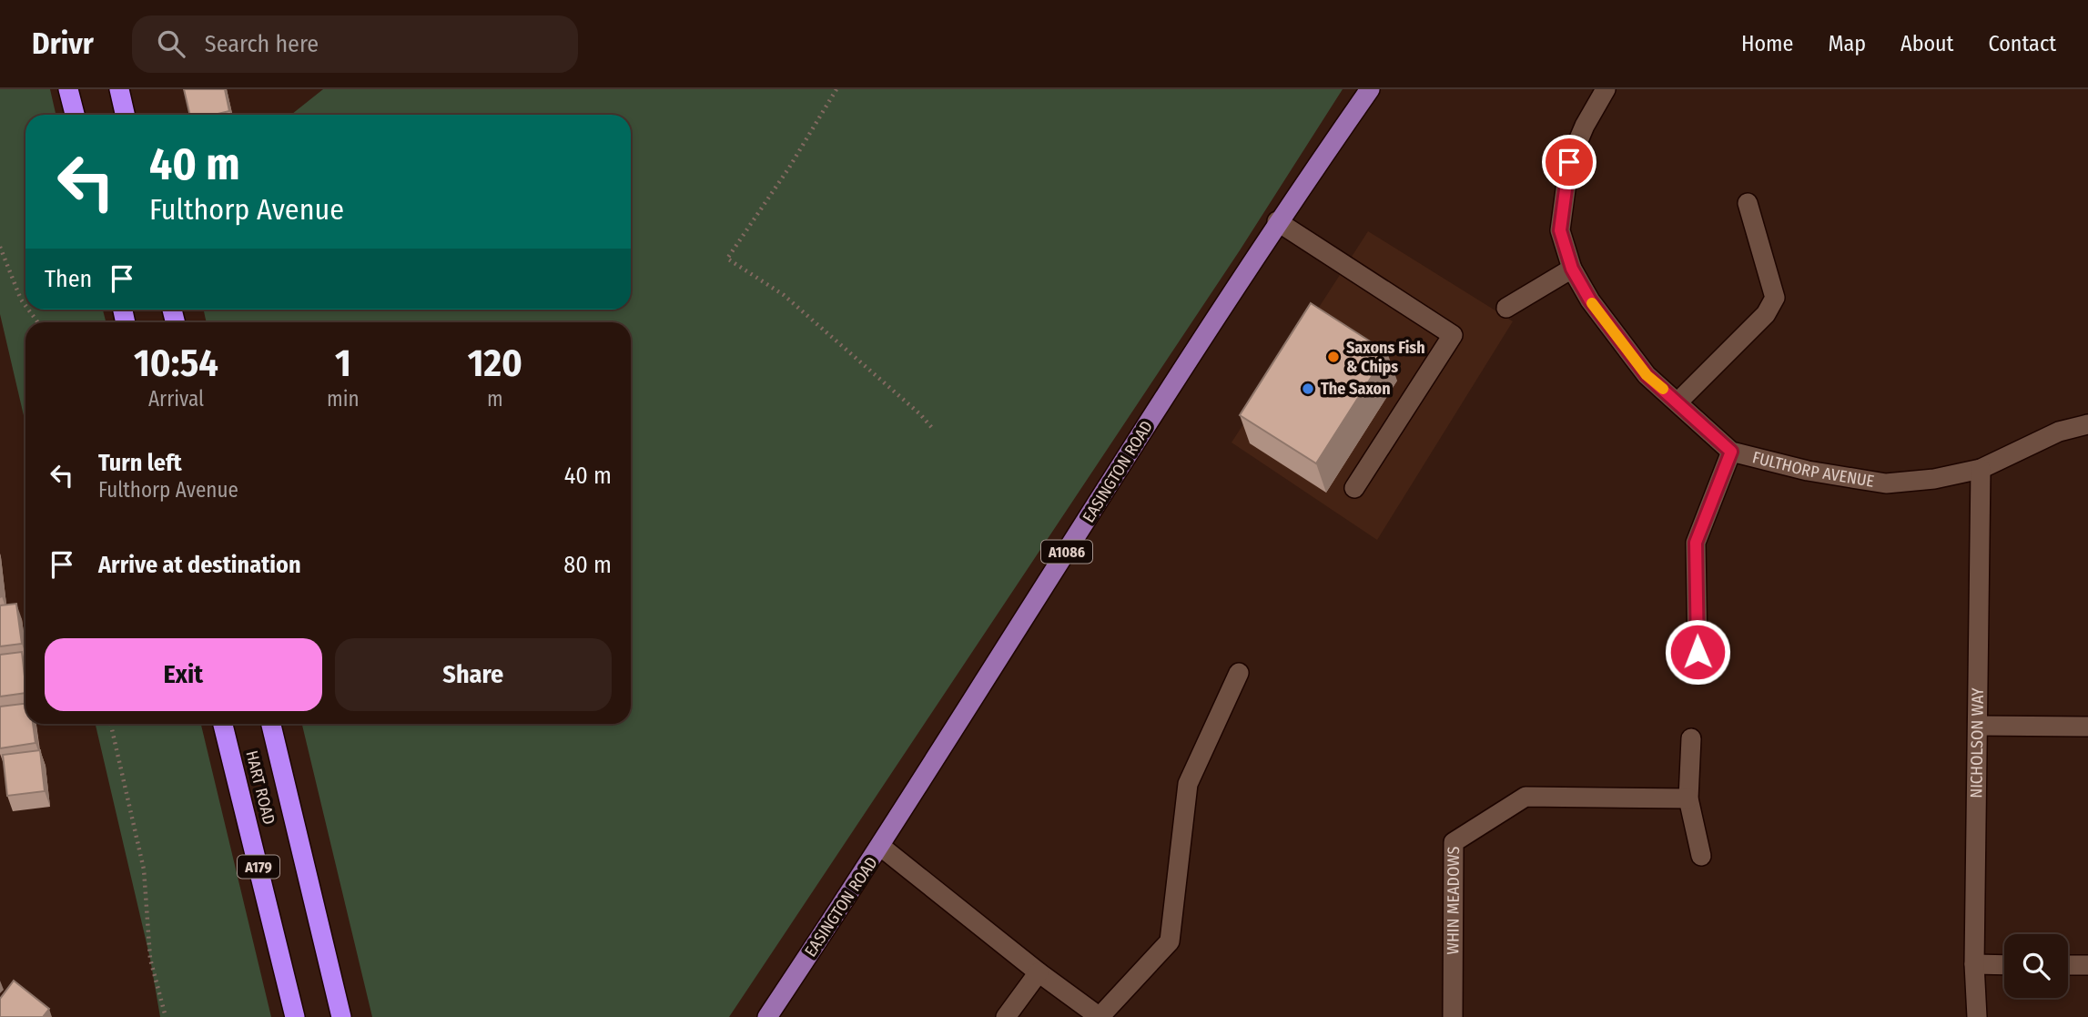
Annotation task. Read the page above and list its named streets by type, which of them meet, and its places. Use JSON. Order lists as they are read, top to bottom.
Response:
{
  "streets": {
    "highway": ["HART ROAD", "A179"],
    "main road": ["EASINGTON ROAD", "A1086"],
    "street": ["FULTHORP AVENUE", "NICHOLSON WAY", "WHIN MEADOWS"]
  },
  "crossings": [
    ["FULTHORP AVENUE", "NICHOLSON WAY"]
  ],
  "places": ["Saxons Fish & Chips", "The Saxon"],
  "page": {
    "header": "Drivr",
    "search": "Search here",
    "nav": [
      "Home",
      "Map",
      "About",
      "Contact"
    ],
    "turn": ["40 m", "Fulthorp Avenue"],
    "then": "Then",
    "eta": [
      "10:54",
      "Arrival",
      "1",
      "min",
      "120",
      "m"
    ],
    "list": [
      {
        "name": "Turn left",
        "note": "Fulthorp Avenue",
        "value": "40 m"
      },
      {
        "name": "Arrive at destination",
        "value": "80 m"
      }
    ],
    "buttons": ["Exit", "Share"]
  }
}
